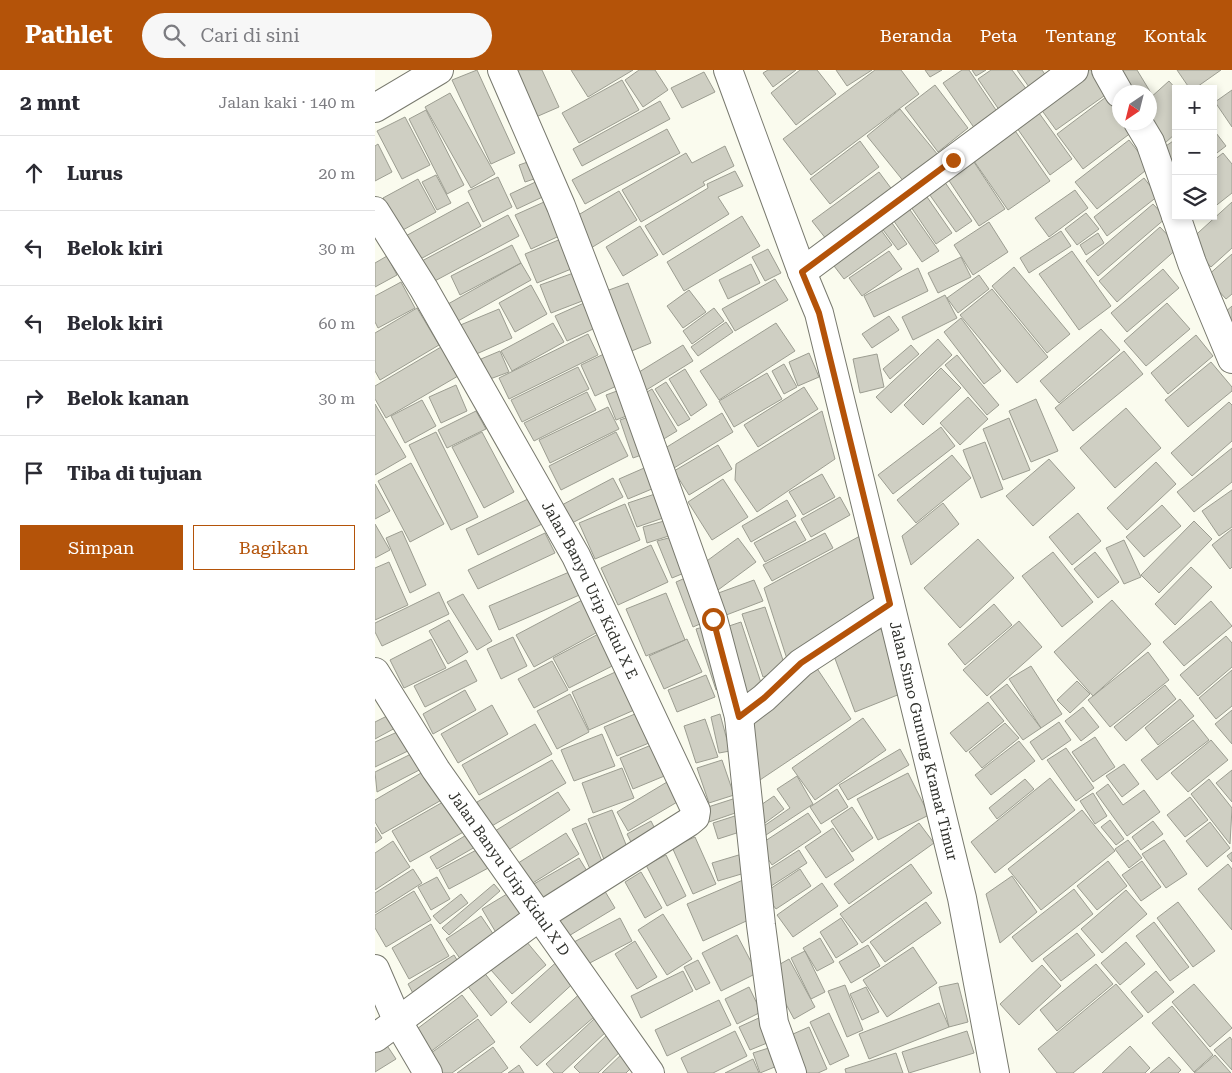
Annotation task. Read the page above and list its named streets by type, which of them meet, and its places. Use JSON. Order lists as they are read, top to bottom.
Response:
{
  "streets": {
    "street": ["Jalan Banyu Urip Kidul X E", "Jalan Simo Gunung Kramat Timur", "Jalan Banyu Urip Kidul X D"]
  },
  "crossings": [
    ["Jalan Banyu Urip Kidul X E", "Jalan Banyu Urip Kidul X D"]
  ],
  "north": "bottom left",
  "page": {
    "header": "Pathlet",
    "search": "Cari di sini",
    "nav": [
      "Beranda",
      "Peta",
      "Tentang",
      "Kontak"
    ],
    "heading": ["2 mnt", "Jalan kaki · 140 m"],
    "map_buttons": ["+", "−"],
    "list": [
      ["Lurus", "20 m"],
      ["Belok kiri", "30 m"],
      ["Belok kiri", "60 m"],
      ["Belok kanan", "30 m"],
      "Tiba di tujuan"
    ],
    "buttons": ["Simpan", "Bagikan"]
  }
}
